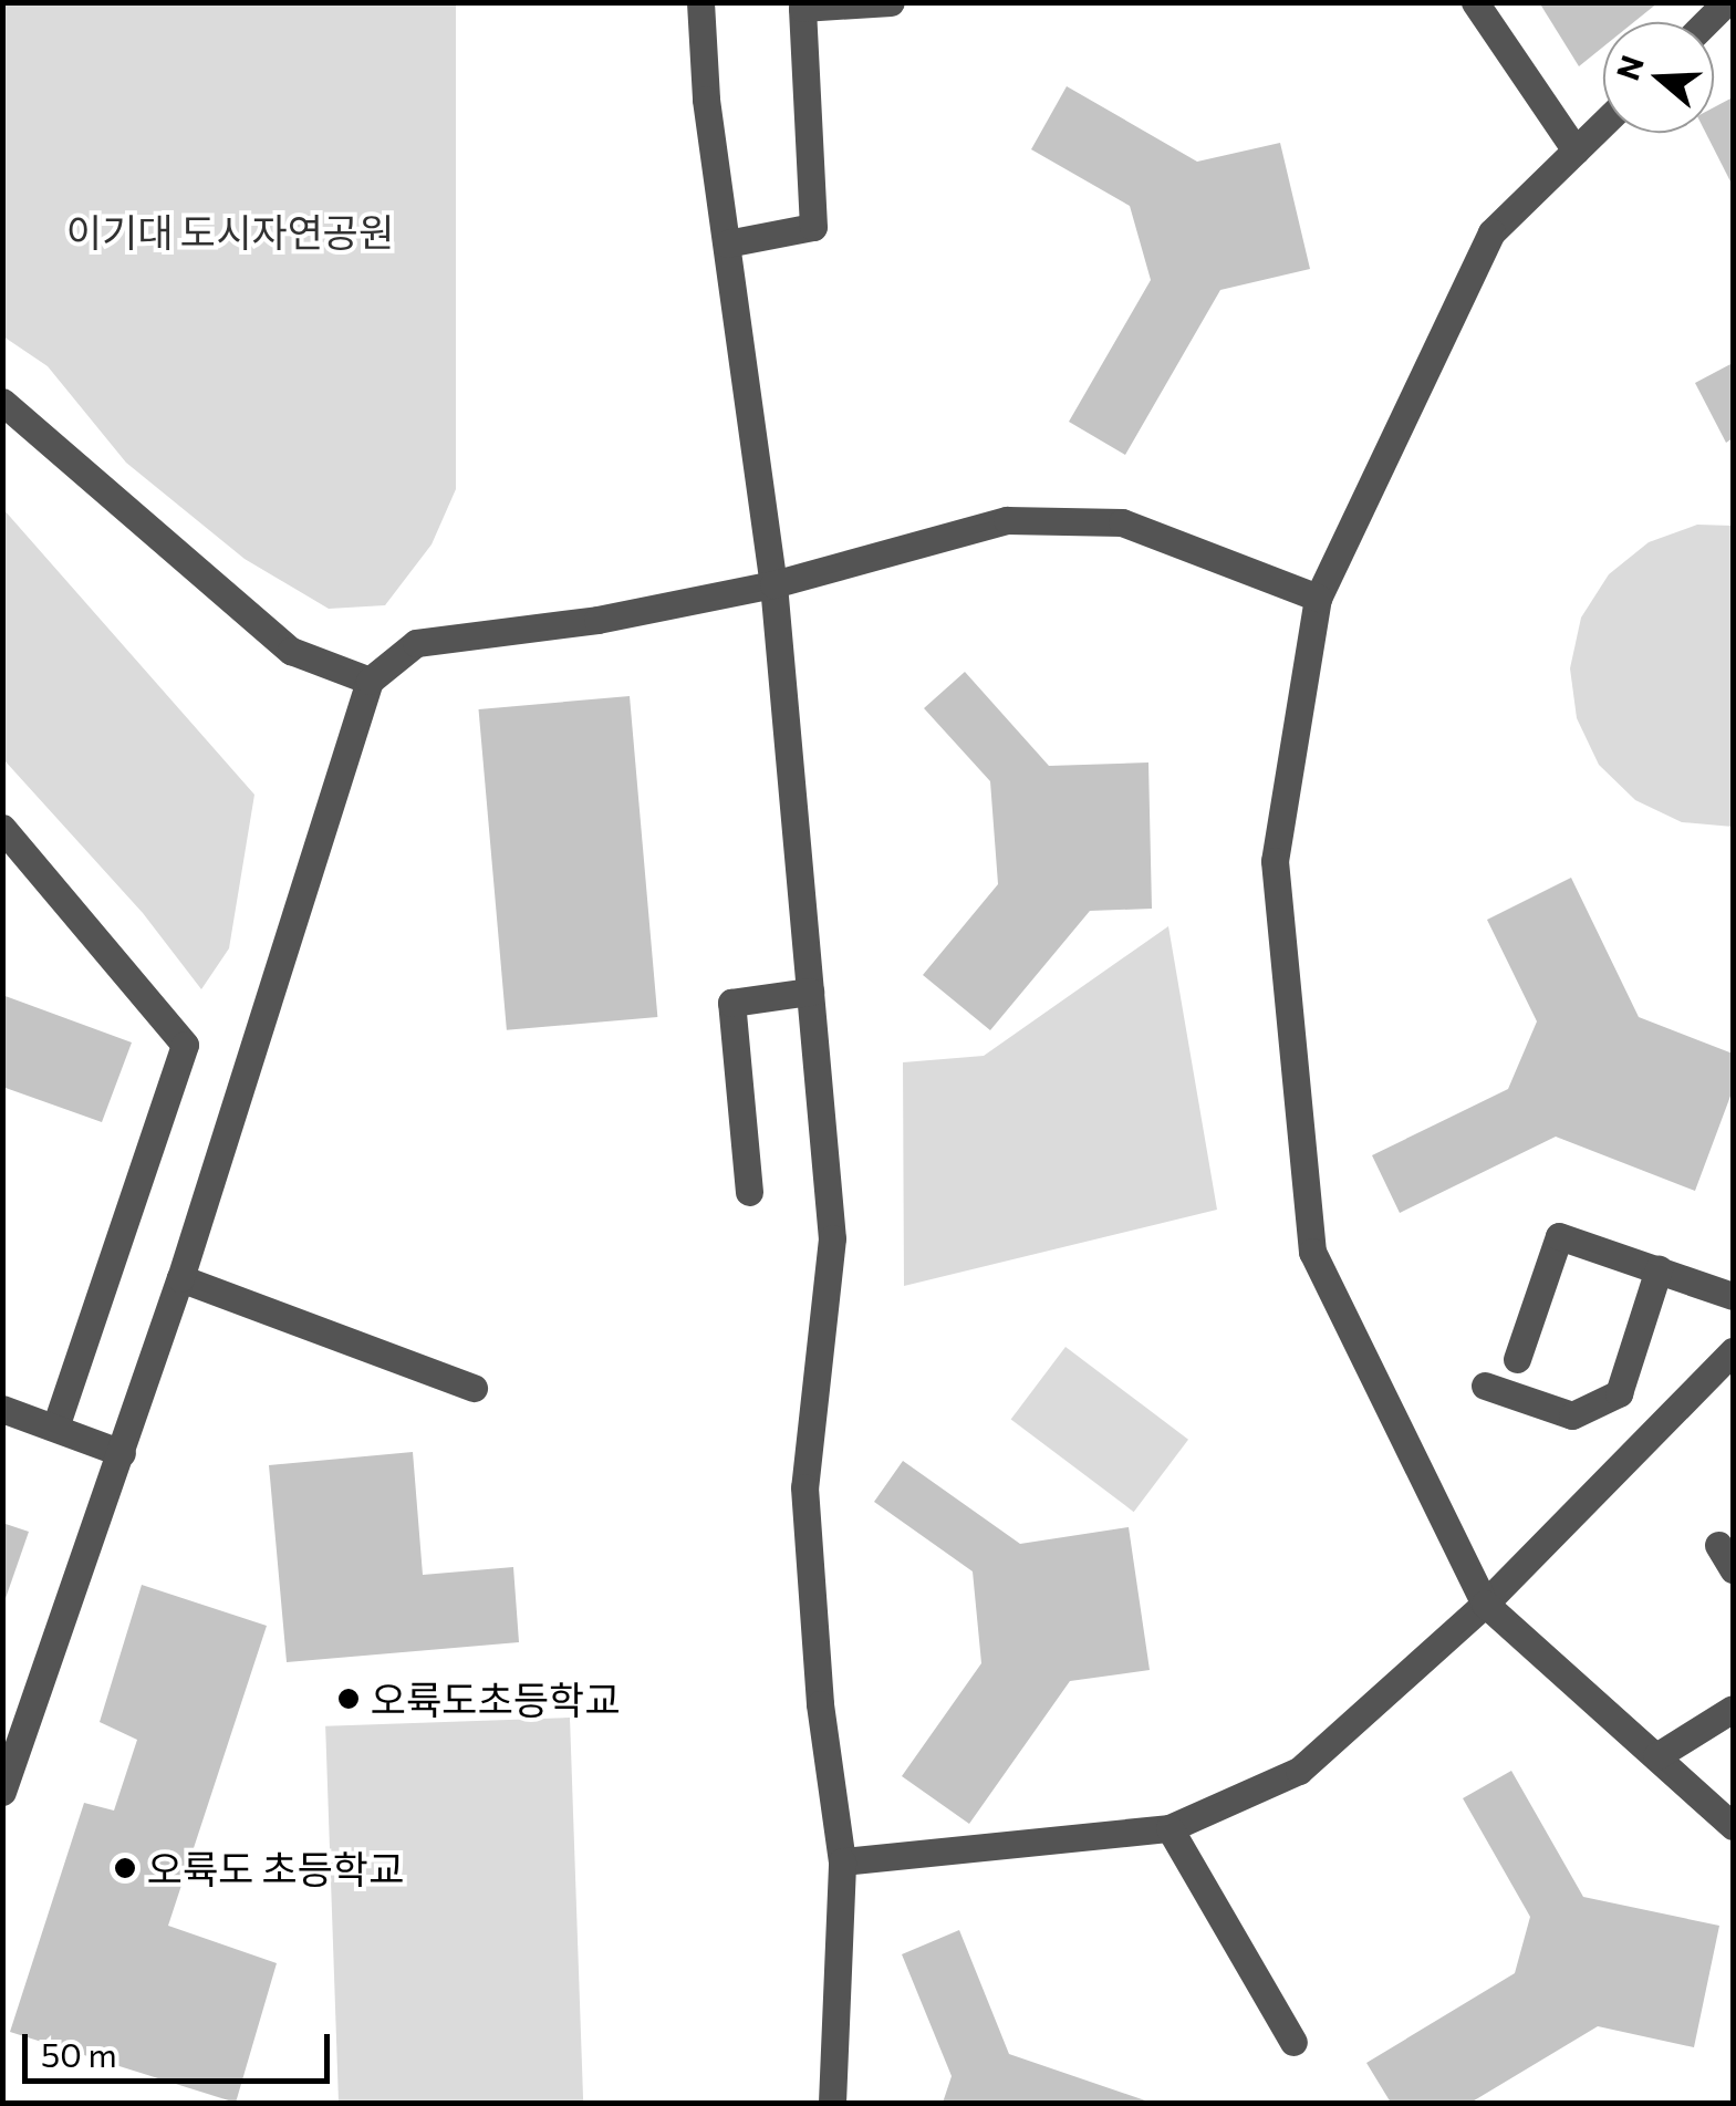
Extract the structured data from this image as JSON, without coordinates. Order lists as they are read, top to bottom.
{
  "parks": ["이기대 도시자연공원"],
  "places": ["오륙도초등학교", "오륙도 초등학교"],
  "scale_bar": "50 m",
  "north": "left"
}
